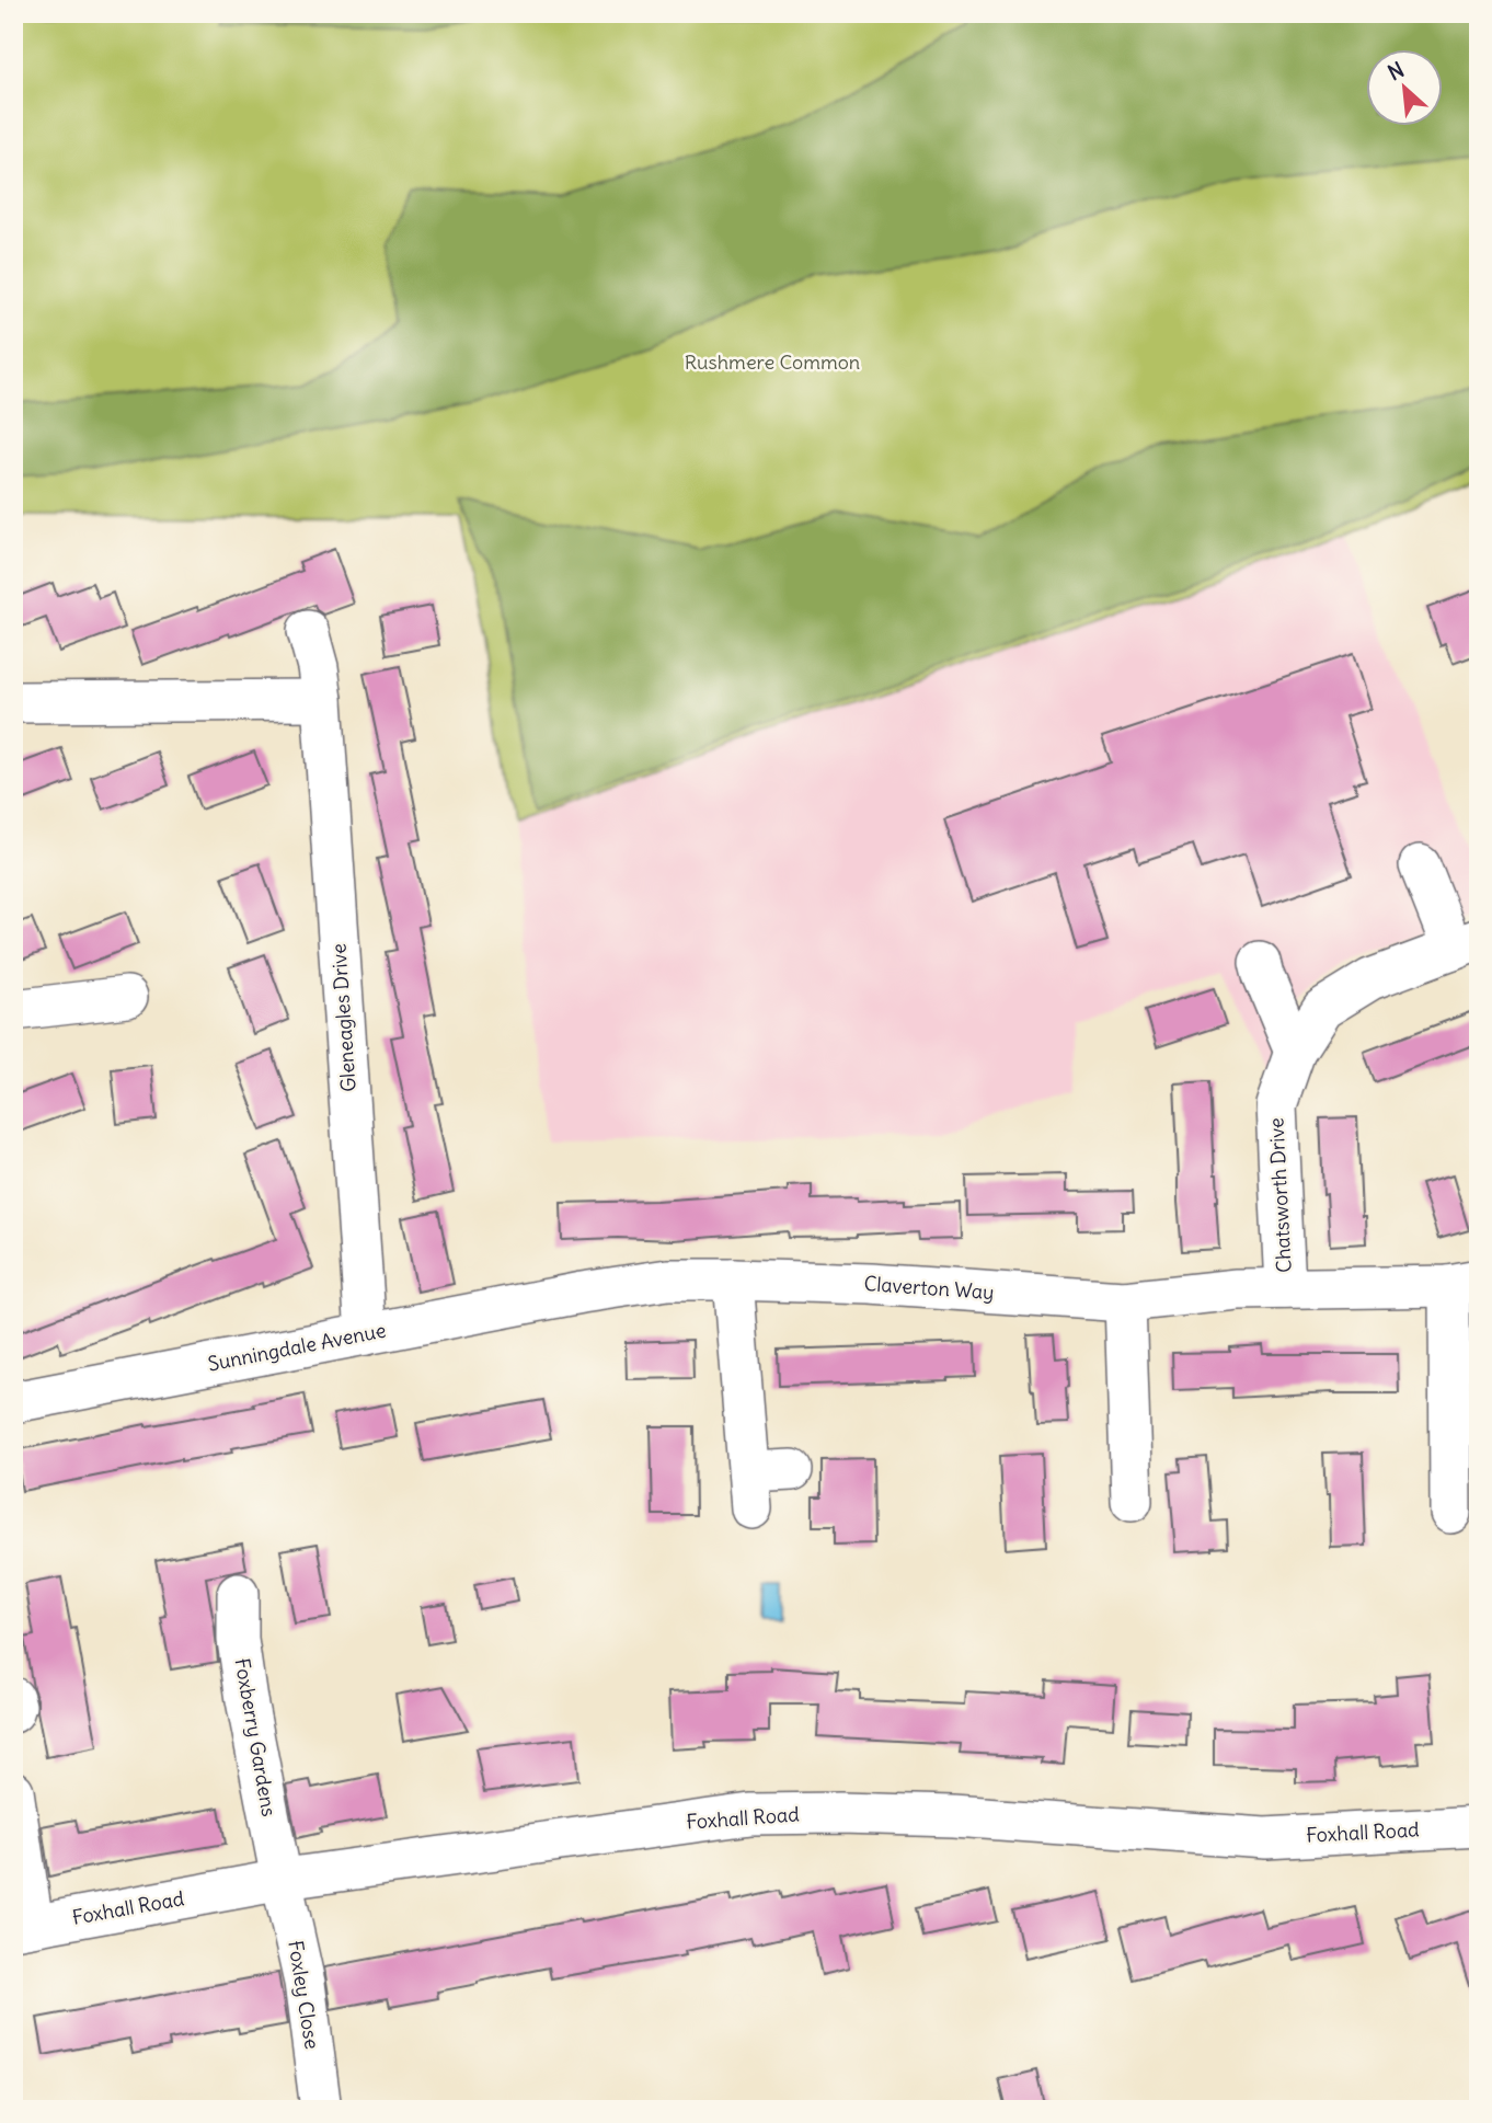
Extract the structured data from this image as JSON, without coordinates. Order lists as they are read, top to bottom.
{
  "streets": {
    "street": [
      "Gleneagles Drive",
      "Chatsworth Drive",
      "Claverton Way",
      "Sunningdale Avenue",
      "Foxberry Gardens",
      "Foxhall Road",
      "Foxley Close"
    ]
  },
  "crossings": [
    ["Gleneagles Drive", "Sunningdale Avenue"],
    ["Chatsworth Drive", "Claverton Way"],
    ["Claverton Way", "Sunningdale Avenue"],
    ["Foxberry Gardens", "Foxhall Road"],
    ["Foxberry Gardens", "Foxley Close"],
    ["Foxhall Road", "Foxley Close"]
  ],
  "parks": ["Rushmere Common"],
  "north": "top left"
}
